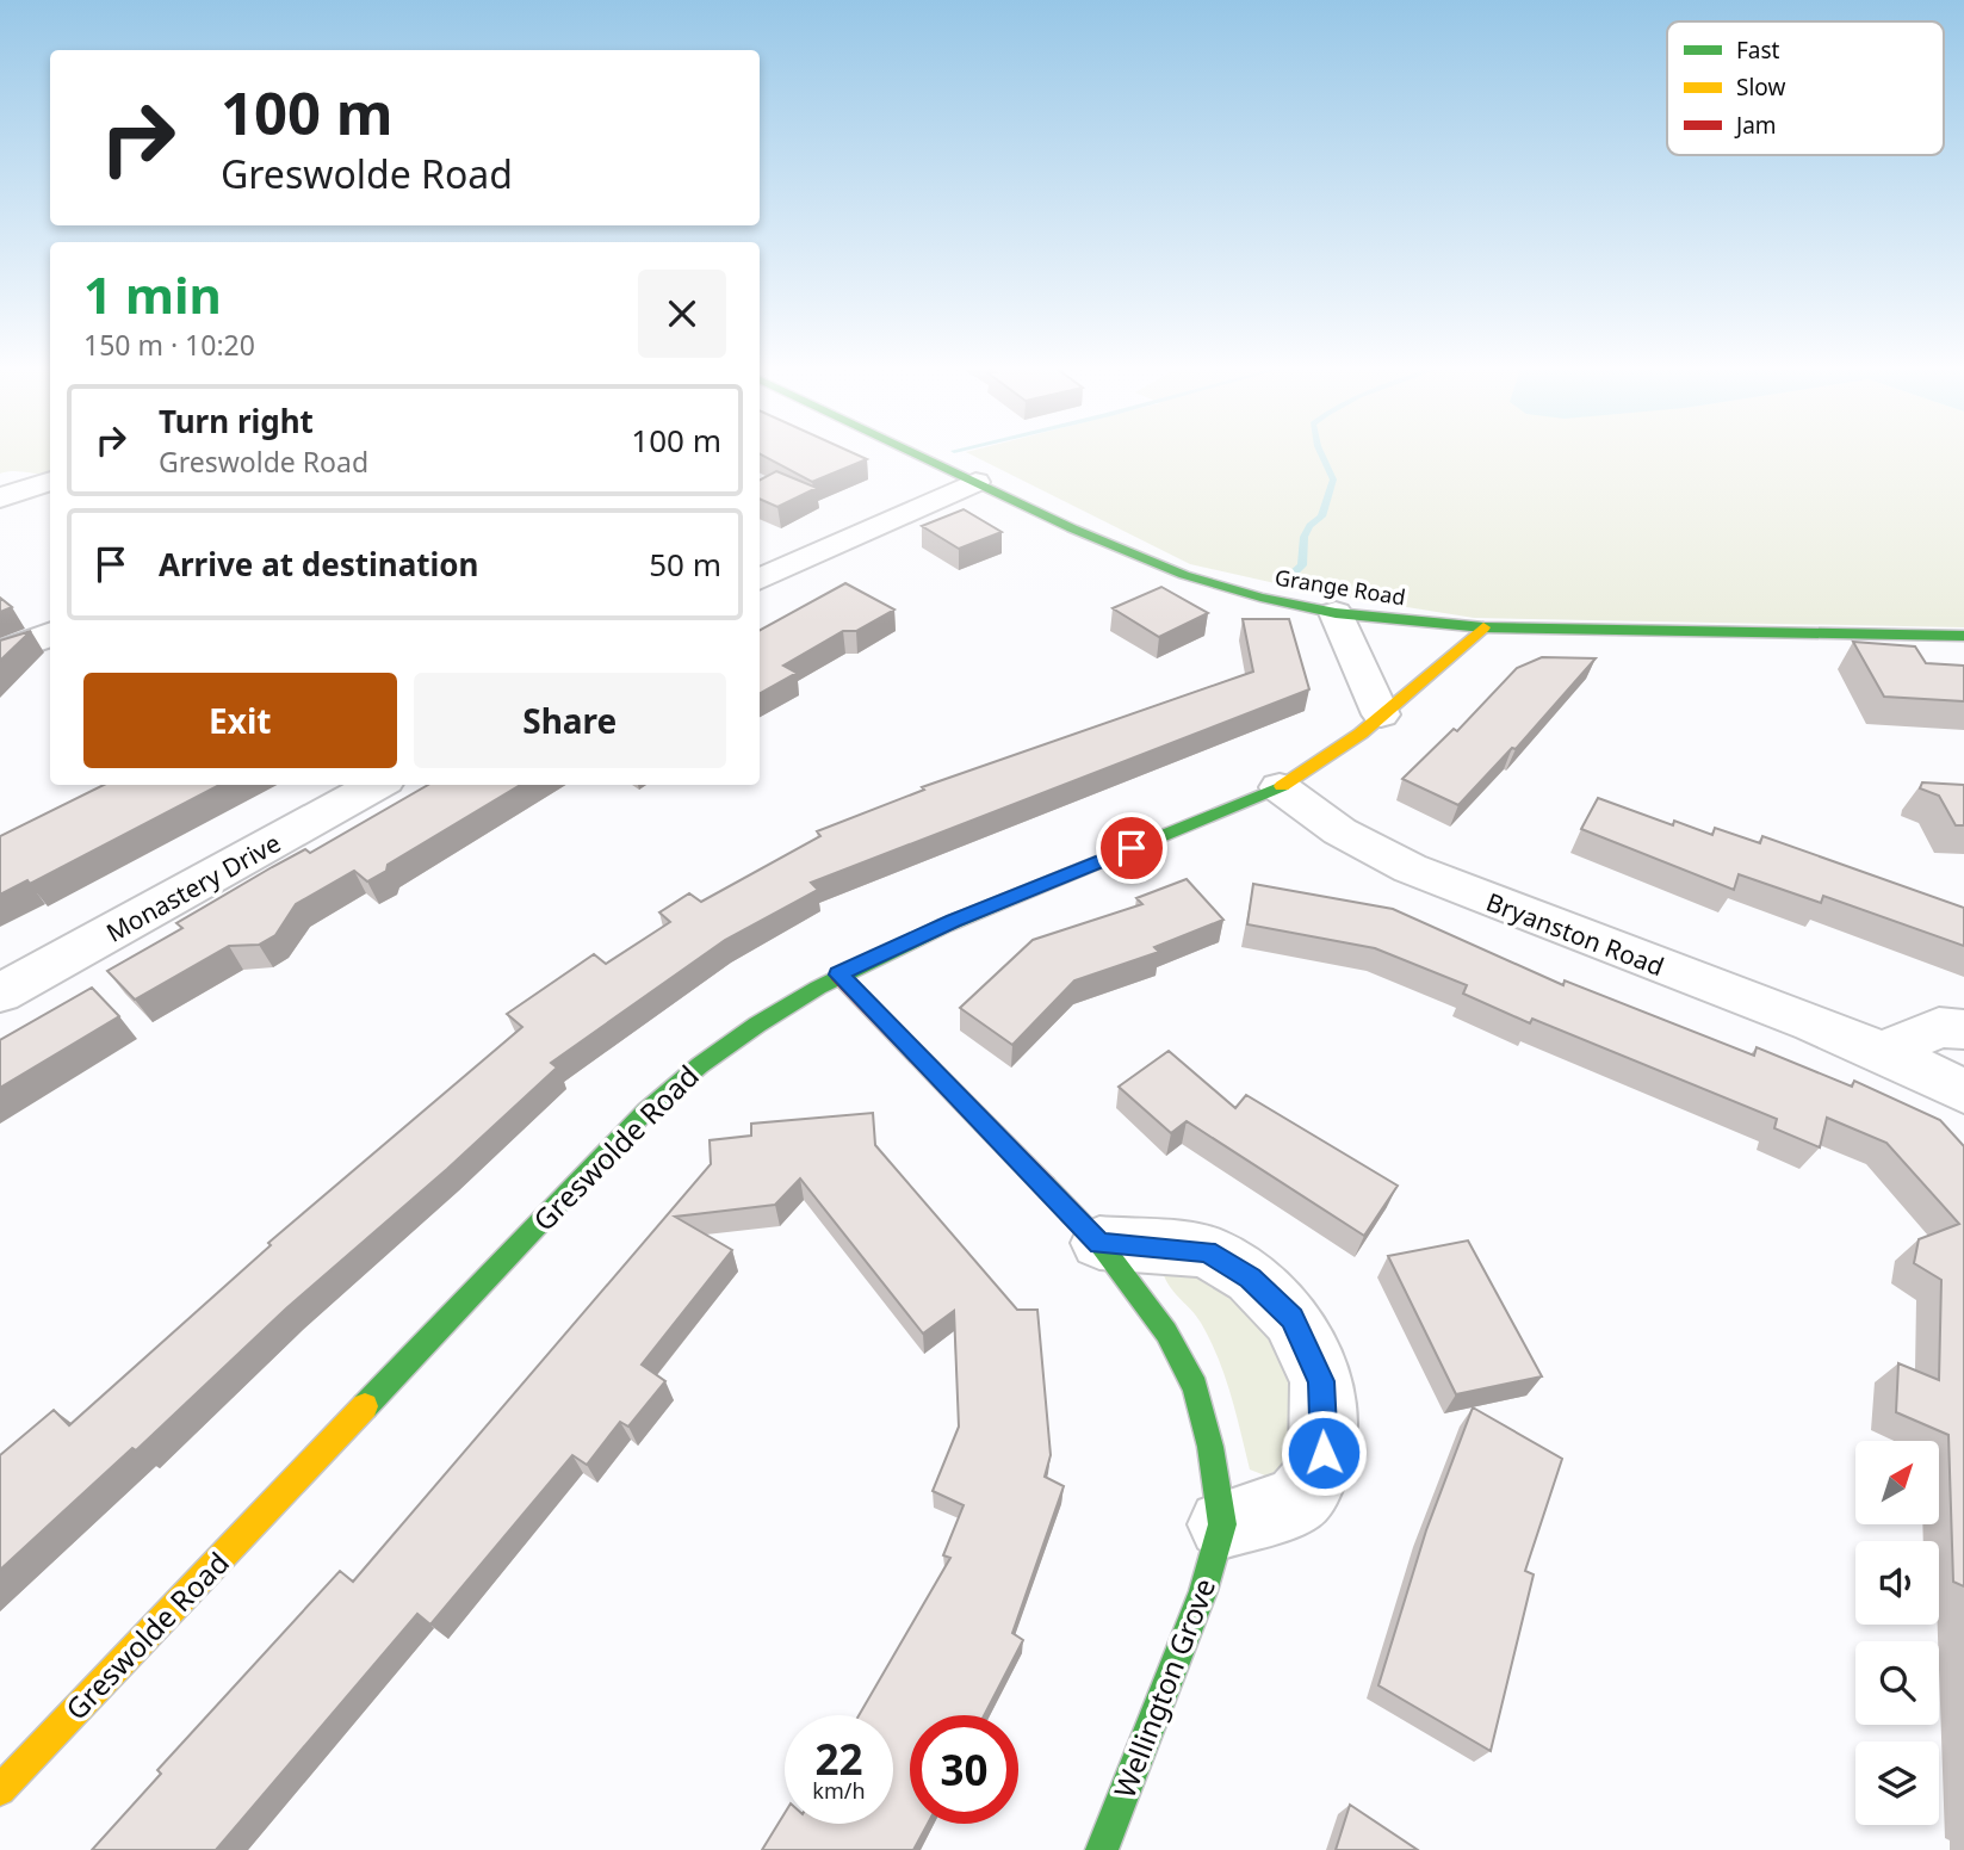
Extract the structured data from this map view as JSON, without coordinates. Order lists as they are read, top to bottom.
{
  "streets": {
    "street": [
      "Grange Road",
      "Monastery Drive",
      "Bryanston Road",
      "Greswolde Road",
      "Wellington Grove"
    ]
  },
  "crossings": [
    ["Grange Road", "Greswolde Road"],
    ["Bryanston Road", "Greswolde Road"],
    ["Greswolde Road", "Wellington Grove"]
  ],
  "legend": ["Fast", "Slow", "Jam"],
  "north": "top right",
  "page": {
    "turn": ["100 m", "Greswolde Road"],
    "heading": ["1 min", "150 m · 10:20"],
    "list": [
      {
        "name": "Turn right",
        "note": "Greswolde Road",
        "value": "100 m"
      },
      {
        "name": "Arrive at destination",
        "value": "50 m"
      }
    ],
    "buttons": ["Exit", "Share"],
    "speed": "22 km/h",
    "limit": "30"
  }
}
